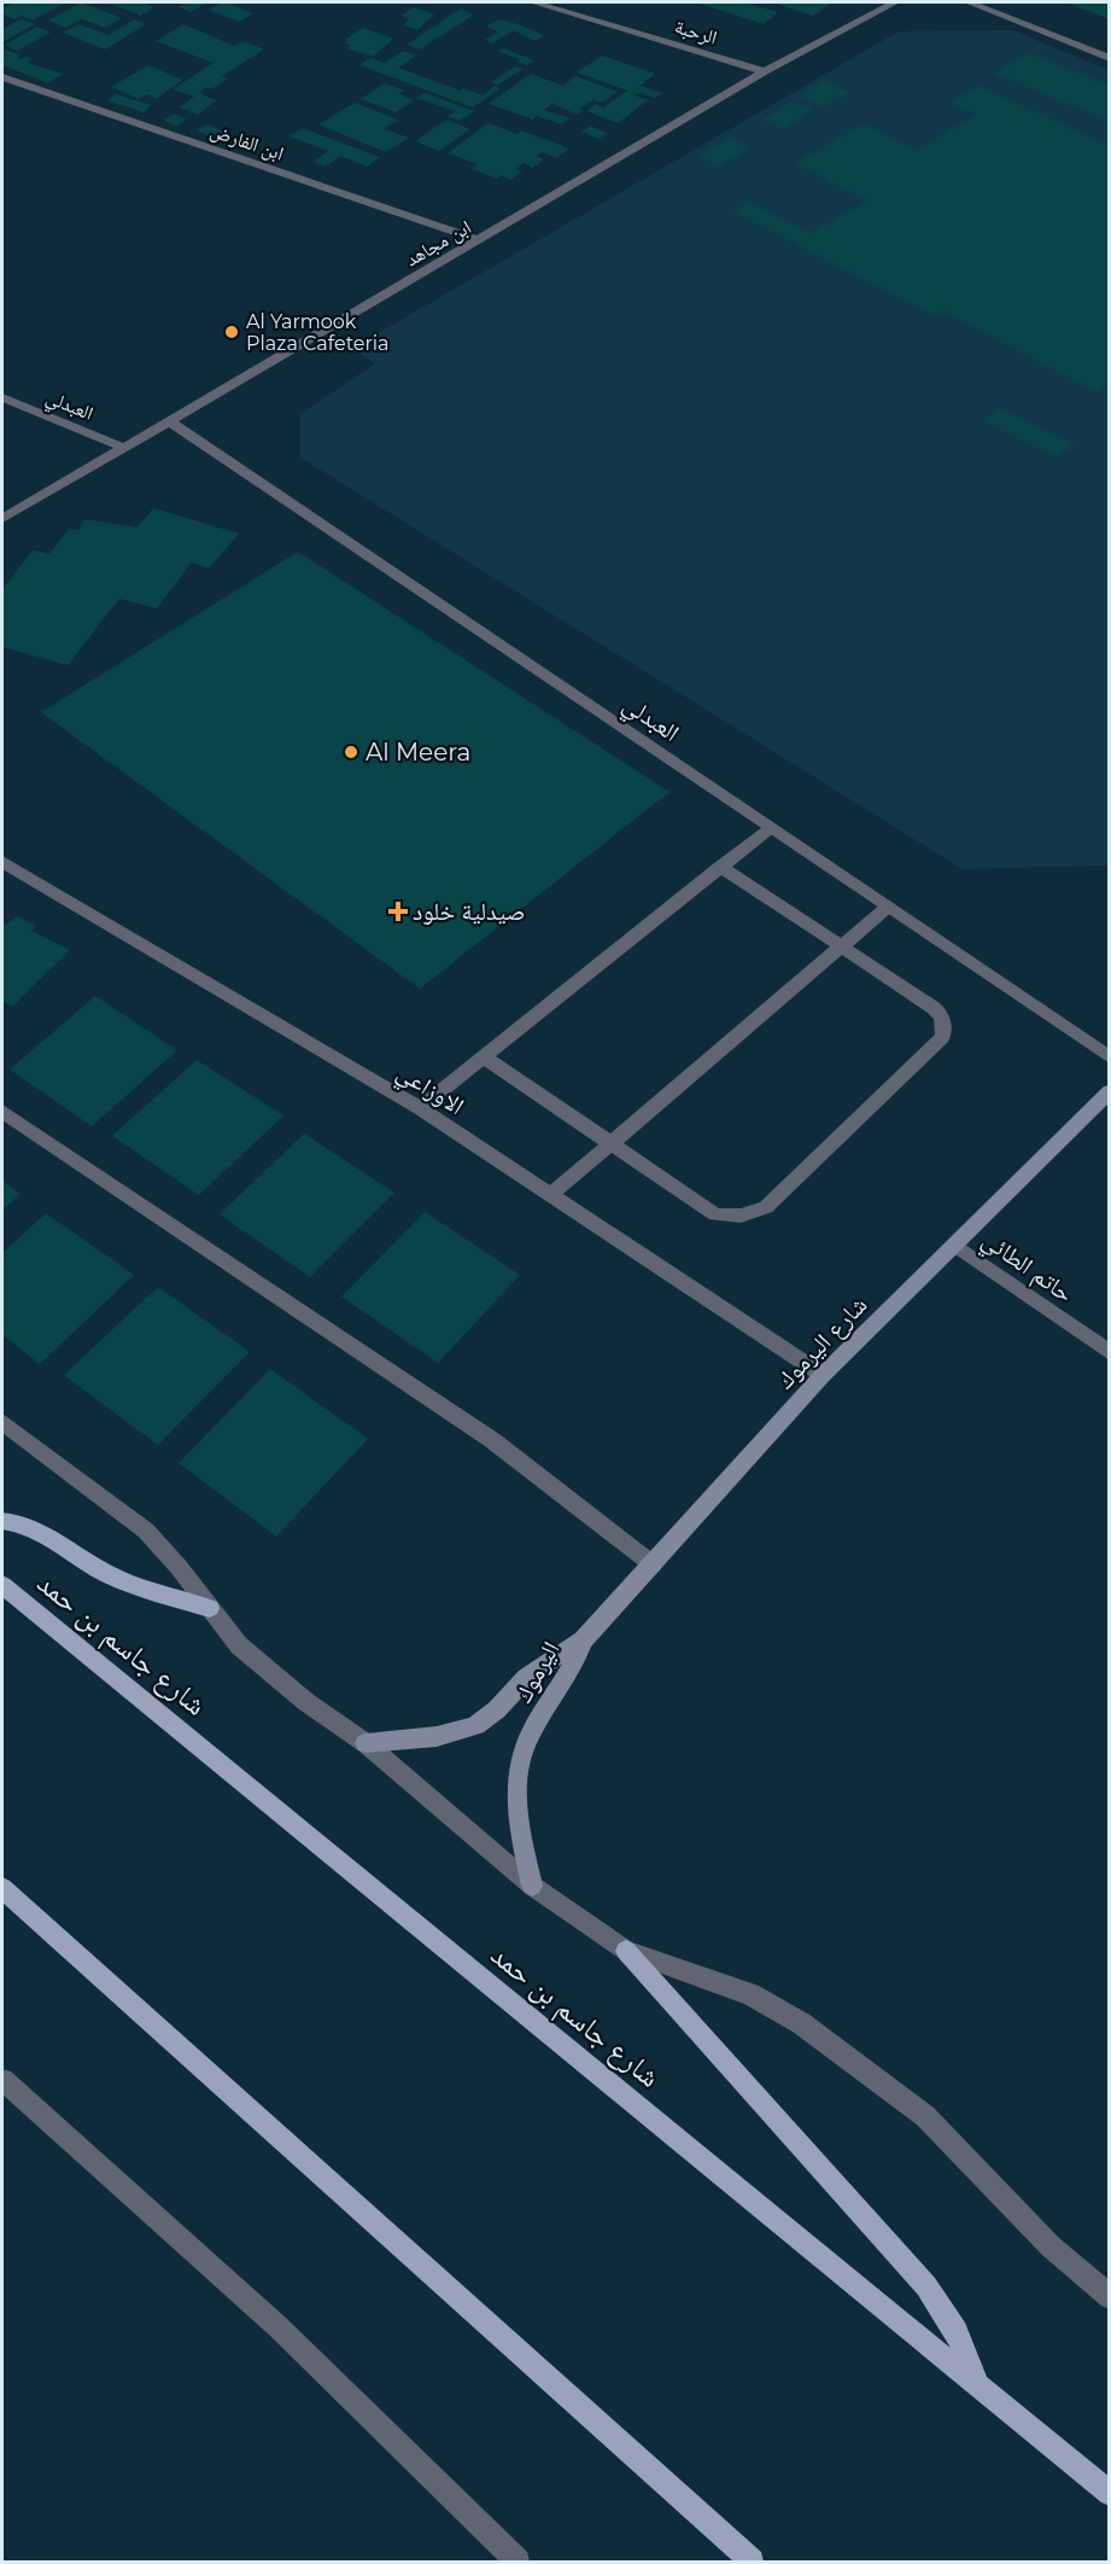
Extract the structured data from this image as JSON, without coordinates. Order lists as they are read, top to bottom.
{
  "streets": {
    "main road": ["شارع جاسم بن حمد"],
    "street": [
      "الرحبة",
      "ابن الفارض",
      "ابن مجاهد",
      "العبدلي",
      "الاوزاعي",
      "حاتم الطائي",
      "شارع اليرموك",
      "اليرموك"
    ]
  },
  "crossings": [
    ["الرحبة", "ابن مجاهد"],
    ["ابن الفارض", "ابن مجاهد"],
    ["ابن مجاهد", "العبدلي"],
    ["الاوزاعي", "شارع اليرموك"],
    ["حاتم الطائي", "شارع اليرموك"],
    ["شارع اليرموك", "اليرموك"]
  ],
  "places": {
    "other": ["Al Yarmook Plaza Cafeteria", "Al Meera"],
    "health": ["صيدلية خلود"]
  }
}
